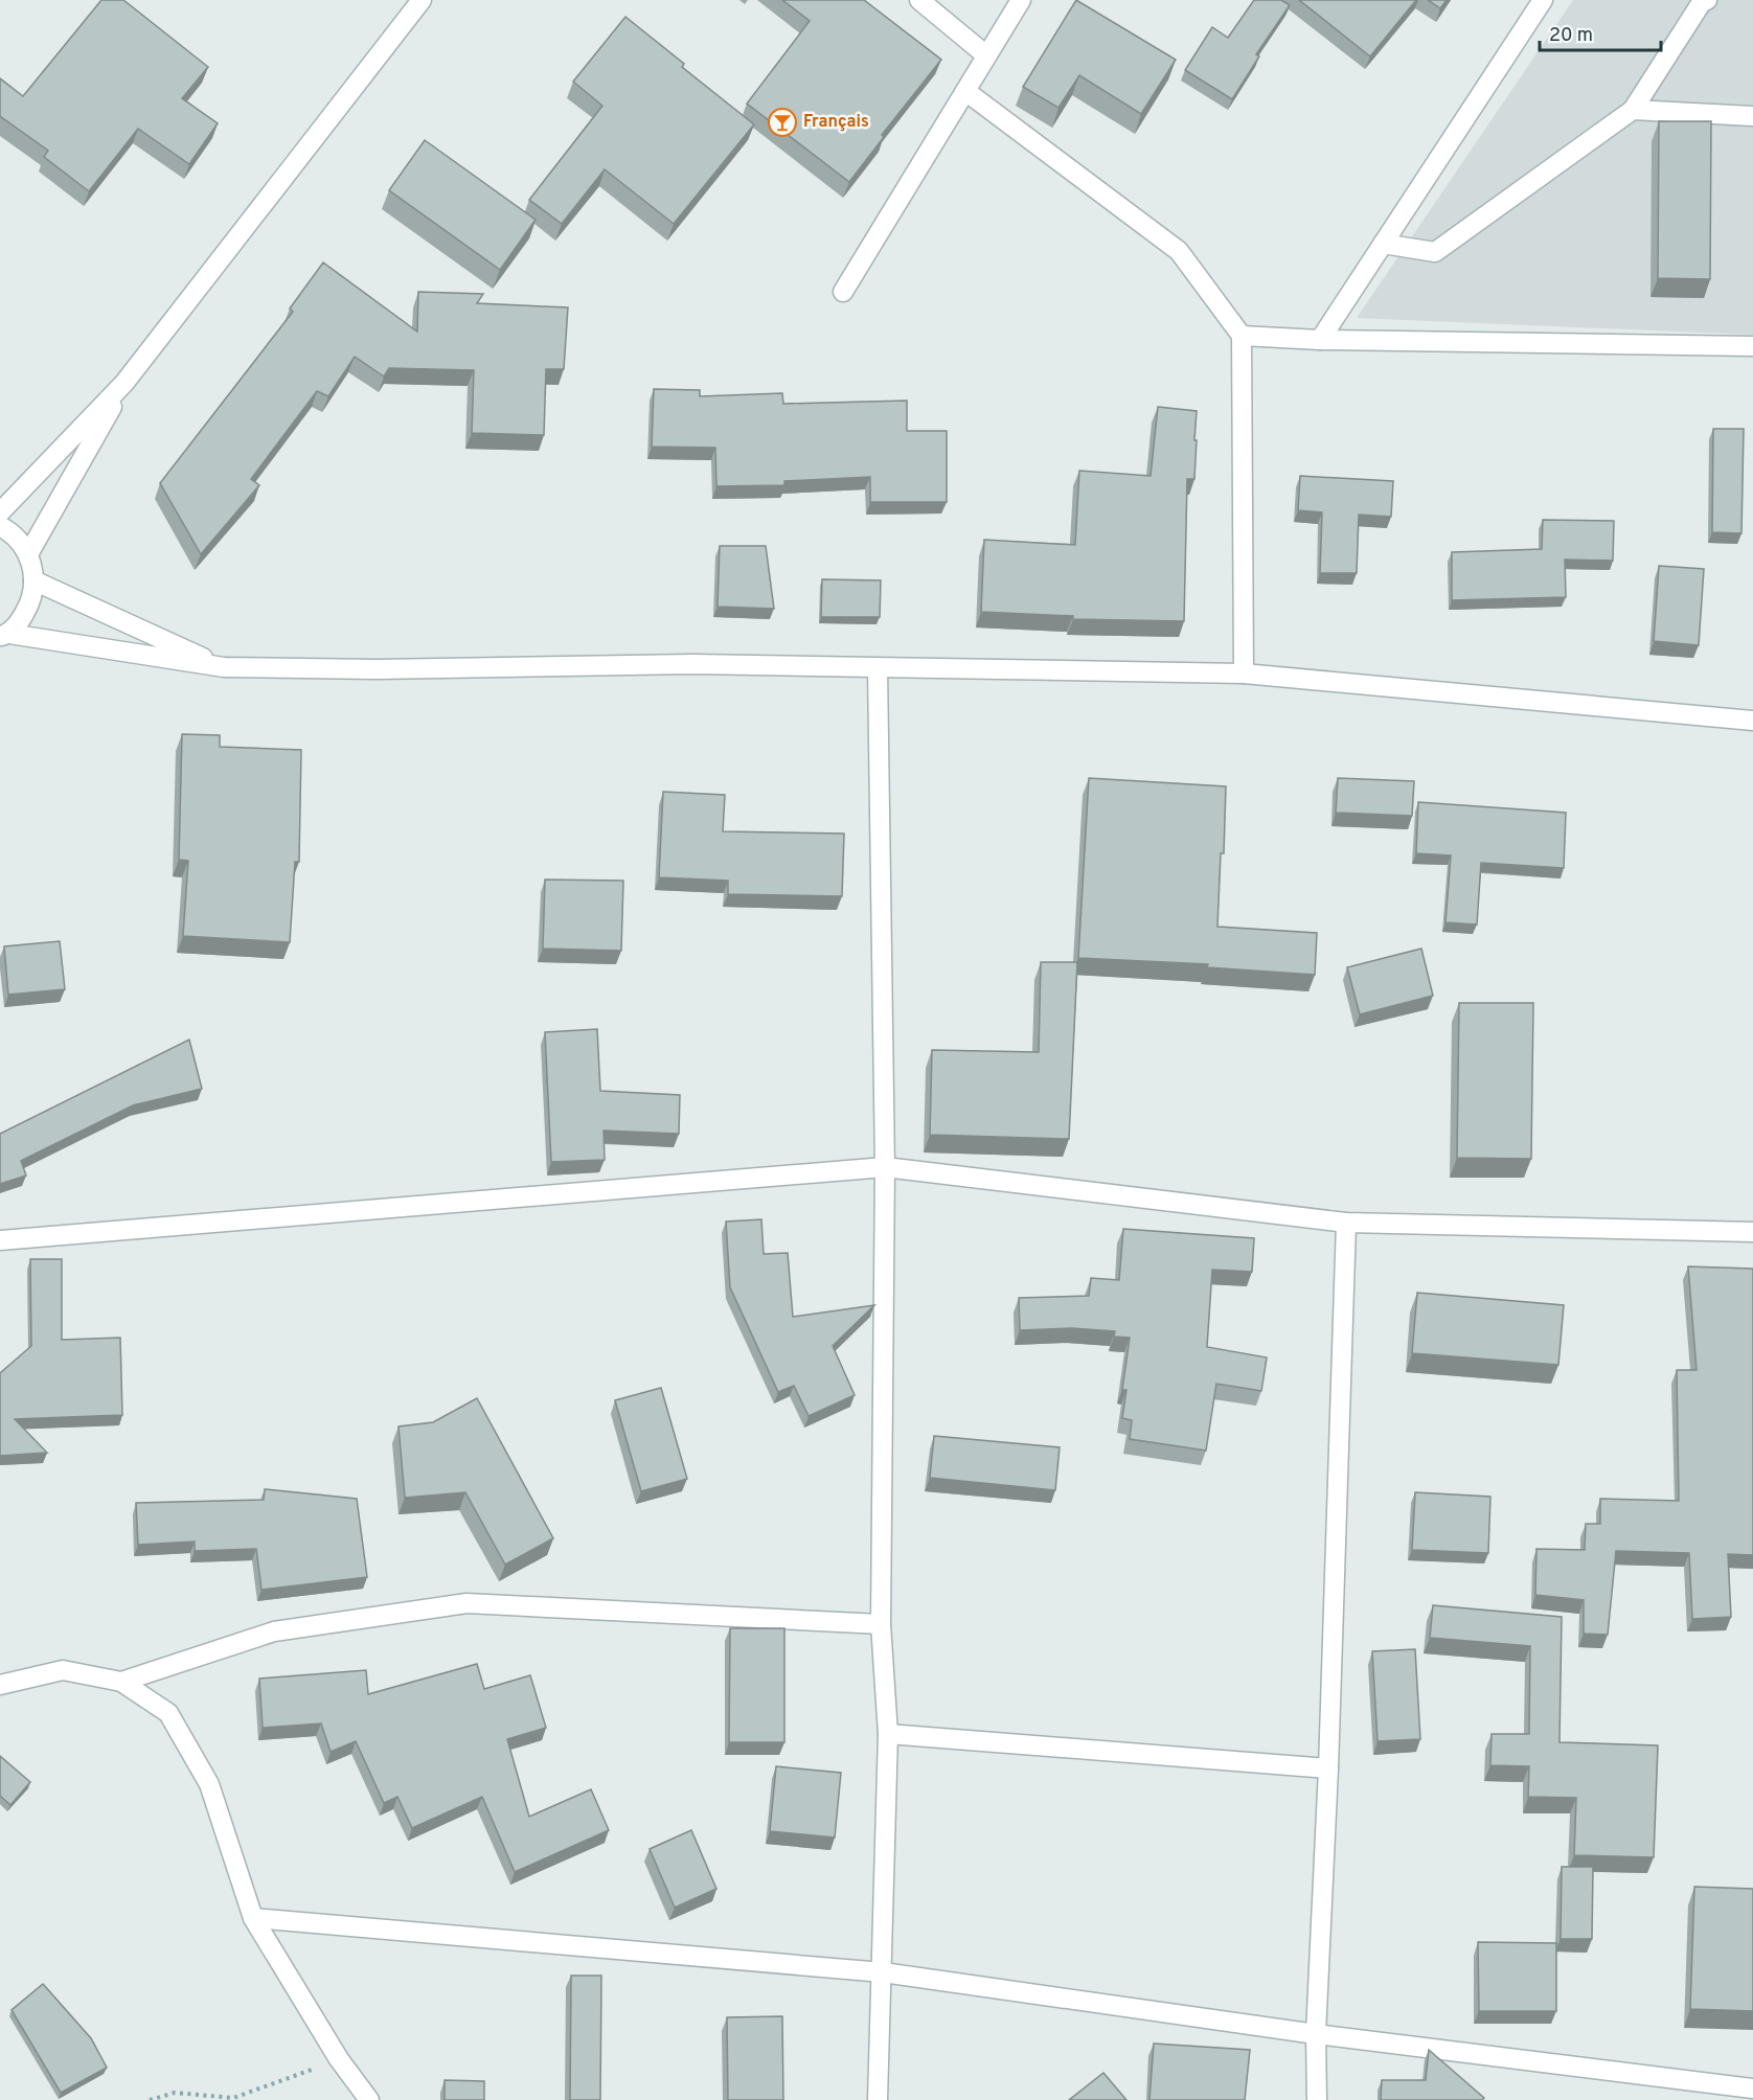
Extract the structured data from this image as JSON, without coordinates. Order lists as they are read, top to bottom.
{
  "places": {
    "bar": ["Français"]
  },
  "scale_bar": "20 m"
}
